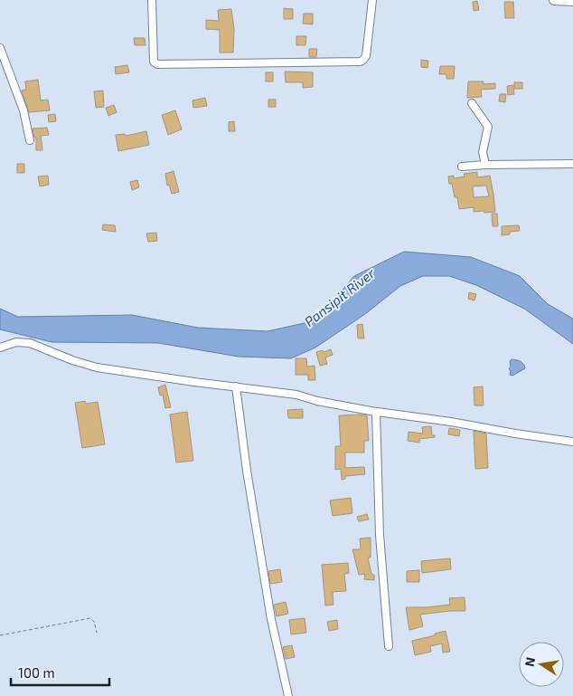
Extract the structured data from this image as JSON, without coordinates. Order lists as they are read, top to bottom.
{
  "water": ["Pansipit River"],
  "scale_bar": "100 m",
  "north": "left"
}
